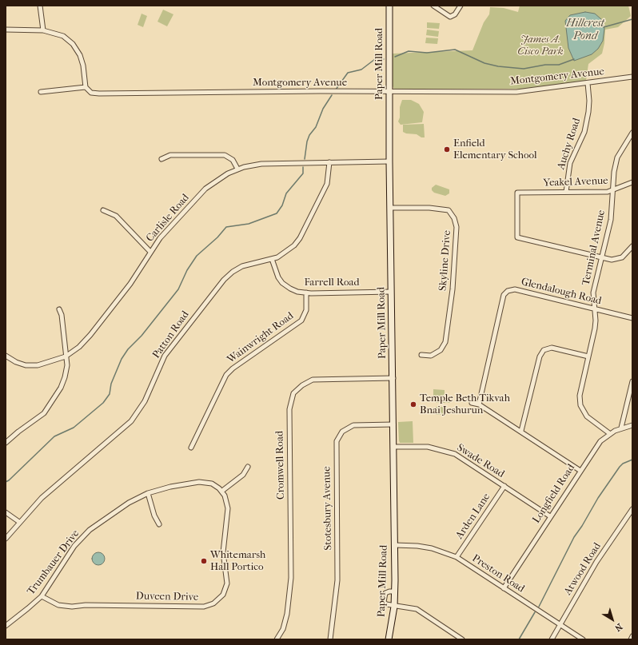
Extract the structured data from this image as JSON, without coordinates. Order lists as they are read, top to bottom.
{
  "streets": {
    "main road": ["Paper Mill Road"],
    "street": [
      "Montgomery Avenue",
      "Auchy Road",
      "Yeakel Avenue",
      "Carlisle Road",
      "Terminal Avenue",
      "Skyline Drive",
      "Farrell Road",
      "Glendalough Road",
      "Patton Road",
      "Wainwright Road",
      "Swade Road",
      "Cromwell Road",
      "Longfield Road",
      "Stotesbury Avenue",
      "Arden Lane",
      "Trumbauer Drive",
      "Atwood Road",
      "Preston Road",
      "Duveen Drive"
    ]
  },
  "crossings": [
    ["Paper Mill Road", "Montgomery Avenue"],
    ["Paper Mill Road", "Carlisle Road"],
    ["Paper Mill Road", "Skyline Drive"],
    ["Paper Mill Road", "Farrell Road"],
    ["Paper Mill Road", "Swade Road"],
    ["Paper Mill Road", "Cromwell Road"],
    ["Paper Mill Road", "Stotesbury Avenue"],
    ["Paper Mill Road", "Preston Road"],
    ["Montgomery Avenue", "Auchy Road"],
    ["Auchy Road", "Yeakel Avenue"],
    ["Yeakel Avenue", "Terminal Avenue"],
    ["Carlisle Road", "Patton Road"],
    ["Terminal Avenue", "Glendalough Road"],
    ["Terminal Avenue", "Longfield Road"],
    ["Farrell Road", "Patton Road"],
    ["Farrell Road", "Wainwright Road"],
    ["Swade Road", "Longfield Road"],
    ["Swade Road", "Arden Lane"],
    ["Longfield Road", "Preston Road"],
    ["Arden Lane", "Preston Road"],
    ["Trumbauer Drive", "Duveen Drive"],
    ["Atwood Road", "Preston Road"]
  ],
  "water": ["Hillcrest Pond"],
  "parks": ["James A. Cisco Park"],
  "places": ["Enfield Elementary School", "Temple Beth Tikvah Bnai Jeshurun", "Whitemarsh Hall Portico"],
  "north": "bottom right"
}
